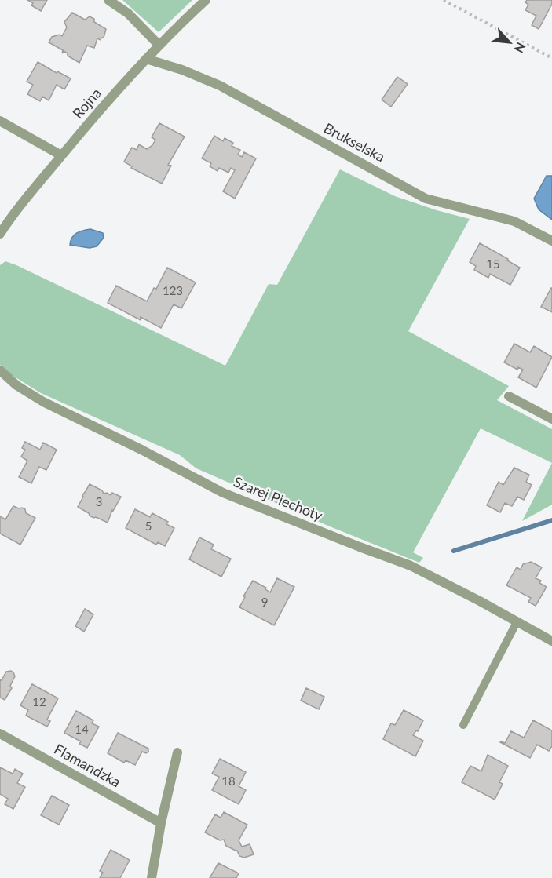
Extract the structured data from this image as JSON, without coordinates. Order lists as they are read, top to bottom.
{
  "streets": {
    "street": [
      "Rojna",
      "Brukselska",
      "Szarej Piechoty",
      "Flamandzka"
    ]
  },
  "crossings": [
    ["Rojna", "Brukselska"]
  ],
  "house_numbers": [
    "15",
    "123",
    "3",
    "5",
    "9",
    "12",
    "14",
    "18"
  ],
  "north": "bottom right"
}
